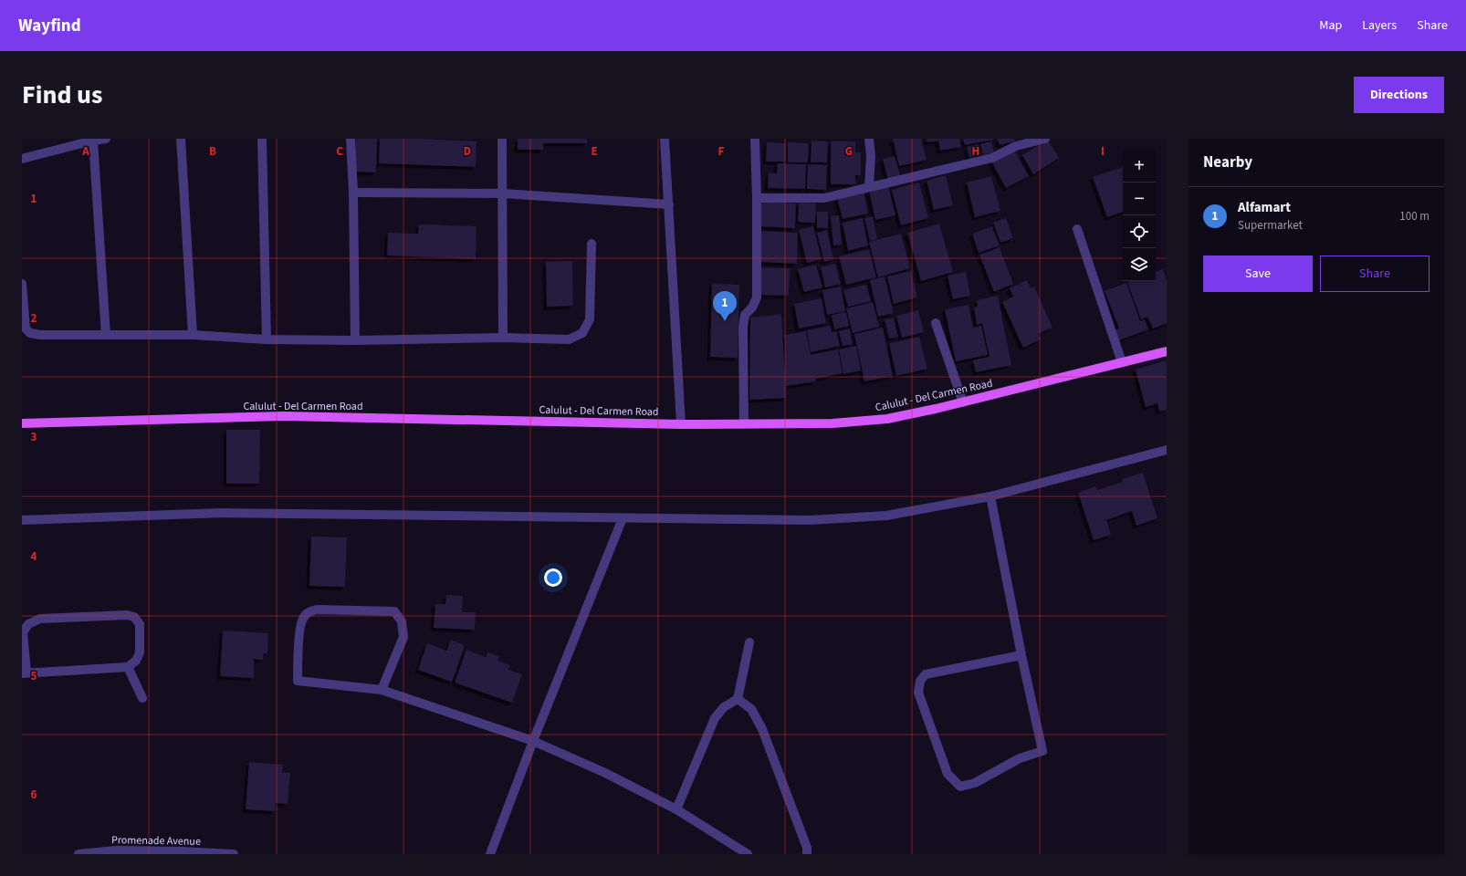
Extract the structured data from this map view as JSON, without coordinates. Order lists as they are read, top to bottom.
{
  "streets": {
    "main road": ["Calulut - Del Carmen Road"],
    "street": ["Promenade Avenue"]
  },
  "page": {
    "header": "Wayfind",
    "nav": ["Map", "Layers", "Share"],
    "title": "Find us",
    "buttons": [
      "Directions",
      ["Save", "Share"]
    ],
    "heading": "Nearby",
    "map_buttons": ["+", "−"],
    "list": [
      {
        "mark": "1",
        "name": "Alfamart",
        "note": "Supermarket",
        "value": "100 m"
      }
    ],
    "pins": "1"
  },
  "grid": {
    "columns": [
      "A",
      "B",
      "C",
      "D",
      "E",
      "F",
      "G",
      "H",
      "I"
    ],
    "rows": [
      "1",
      "2",
      "3",
      "4",
      "5",
      "6"
    ]
  }
}
